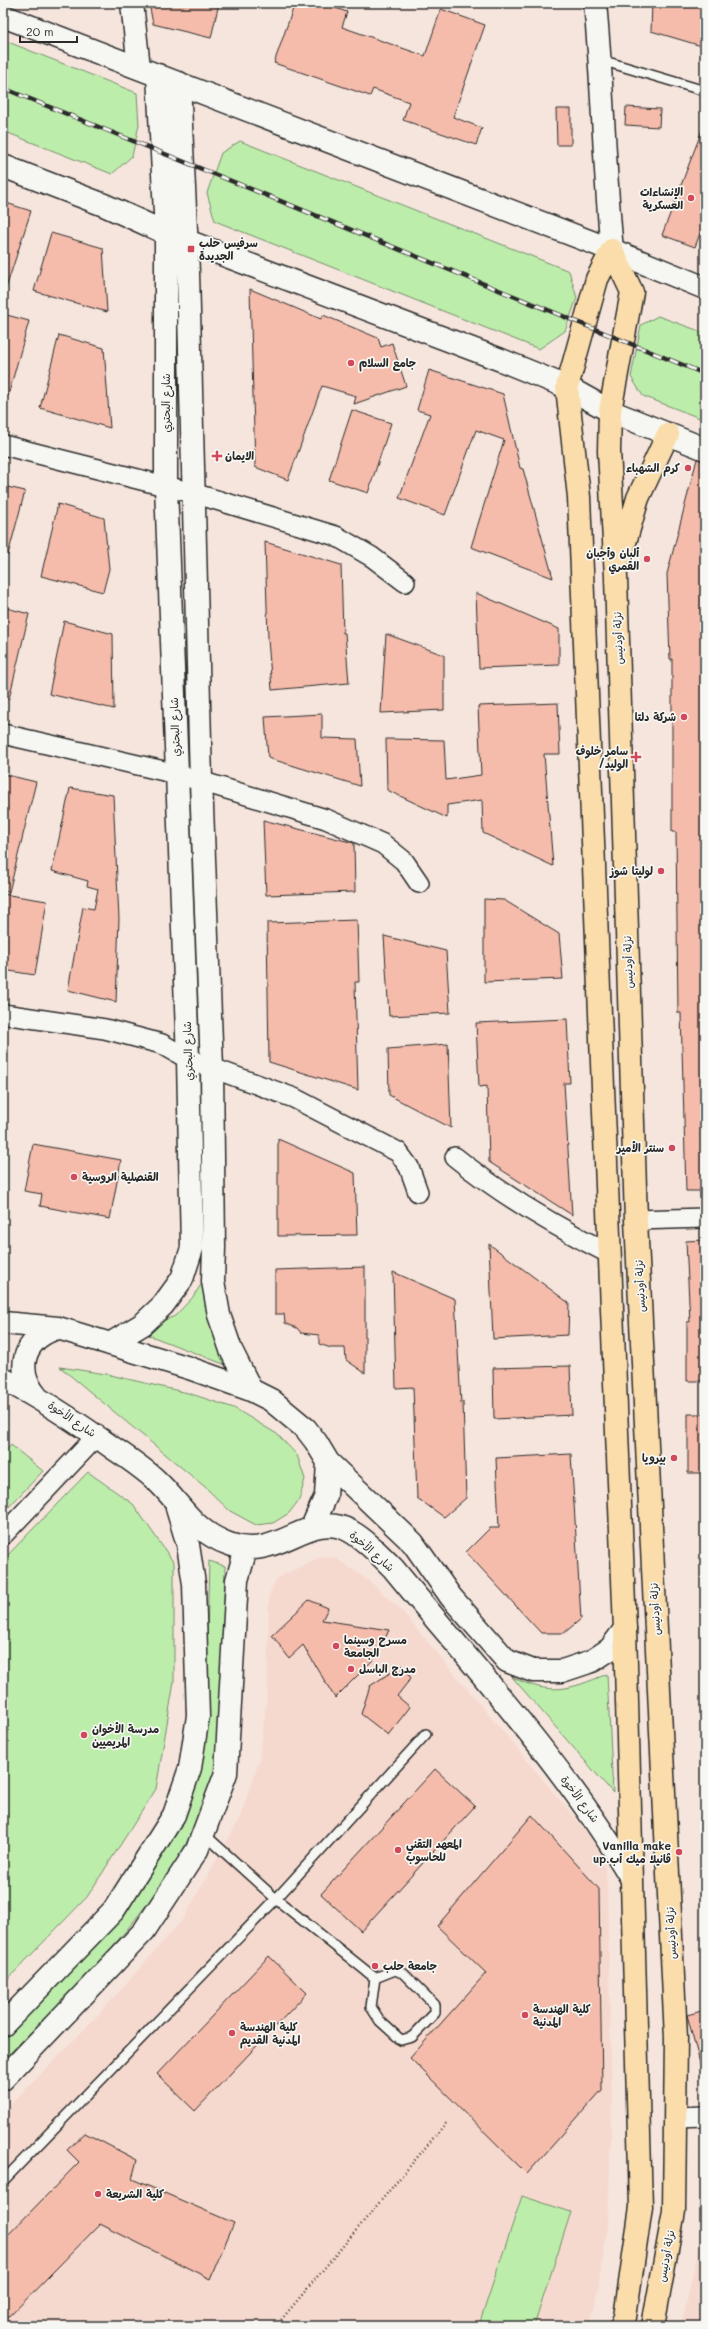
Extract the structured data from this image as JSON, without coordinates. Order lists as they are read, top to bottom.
{
  "streets": {
    "main road": ["شارع البحتري", "نزلة أودنيس", "شارع الأخوة"]
  },
  "places": {
    "other": [
      "الإنشاءات العسكرية",
      "جامع السلام",
      "كرم الشهباء",
      "ألبان وأجبان القمري",
      "شركة دلتا",
      "لوليتا شوز",
      "سنتر الأمير",
      "القنصلية الروسية",
      "بيرويا",
      "مسرح وسينما الجامعة",
      "مدرج الباسل",
      "مدرسة الأخوان المريميين",
      "المعهد التقني للحاسوب",
      "Vanilla make up.ڤانيلا ميك أب",
      "جامعة حلب",
      "كلية الهندسة المدنية",
      "كلية الهندسة المدنية القديم",
      "كلية الشريعة"
    ],
    "transit": ["سرفيس حلب الجديدة"],
    "health": ["الايمان", "سامر خلوف /الوليد"]
  },
  "scale_bar": "20 m"
}
